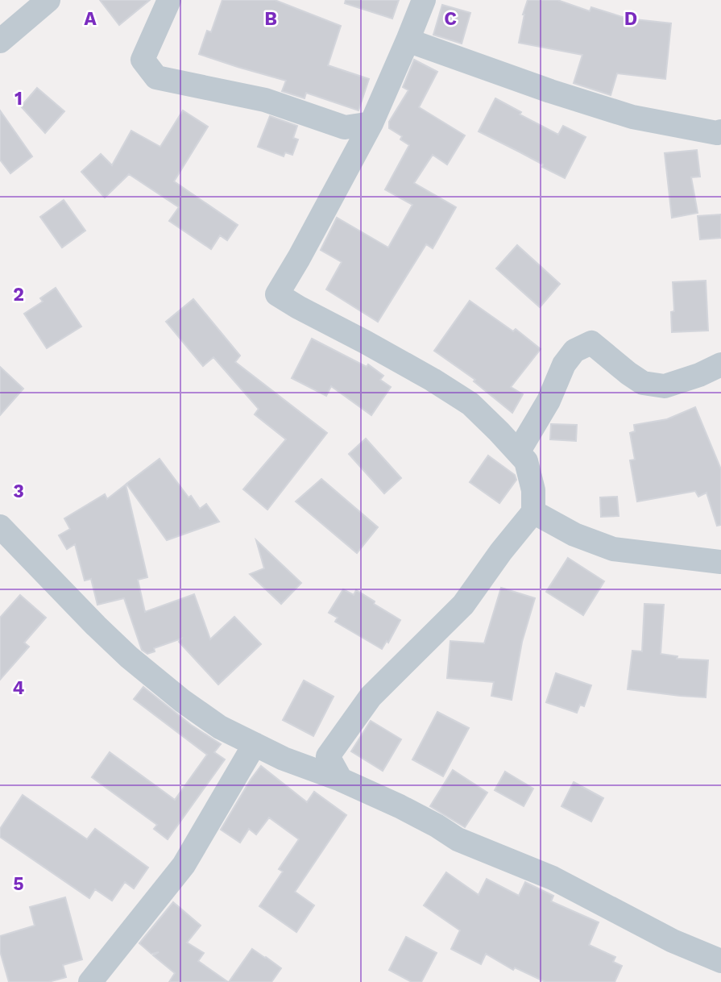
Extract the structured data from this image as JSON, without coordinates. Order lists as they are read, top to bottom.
{
  "grid": {
    "columns": [
      "A",
      "B",
      "C",
      "D"
    ],
    "rows": [
      "1",
      "2",
      "3",
      "4",
      "5"
    ]
  }
}
